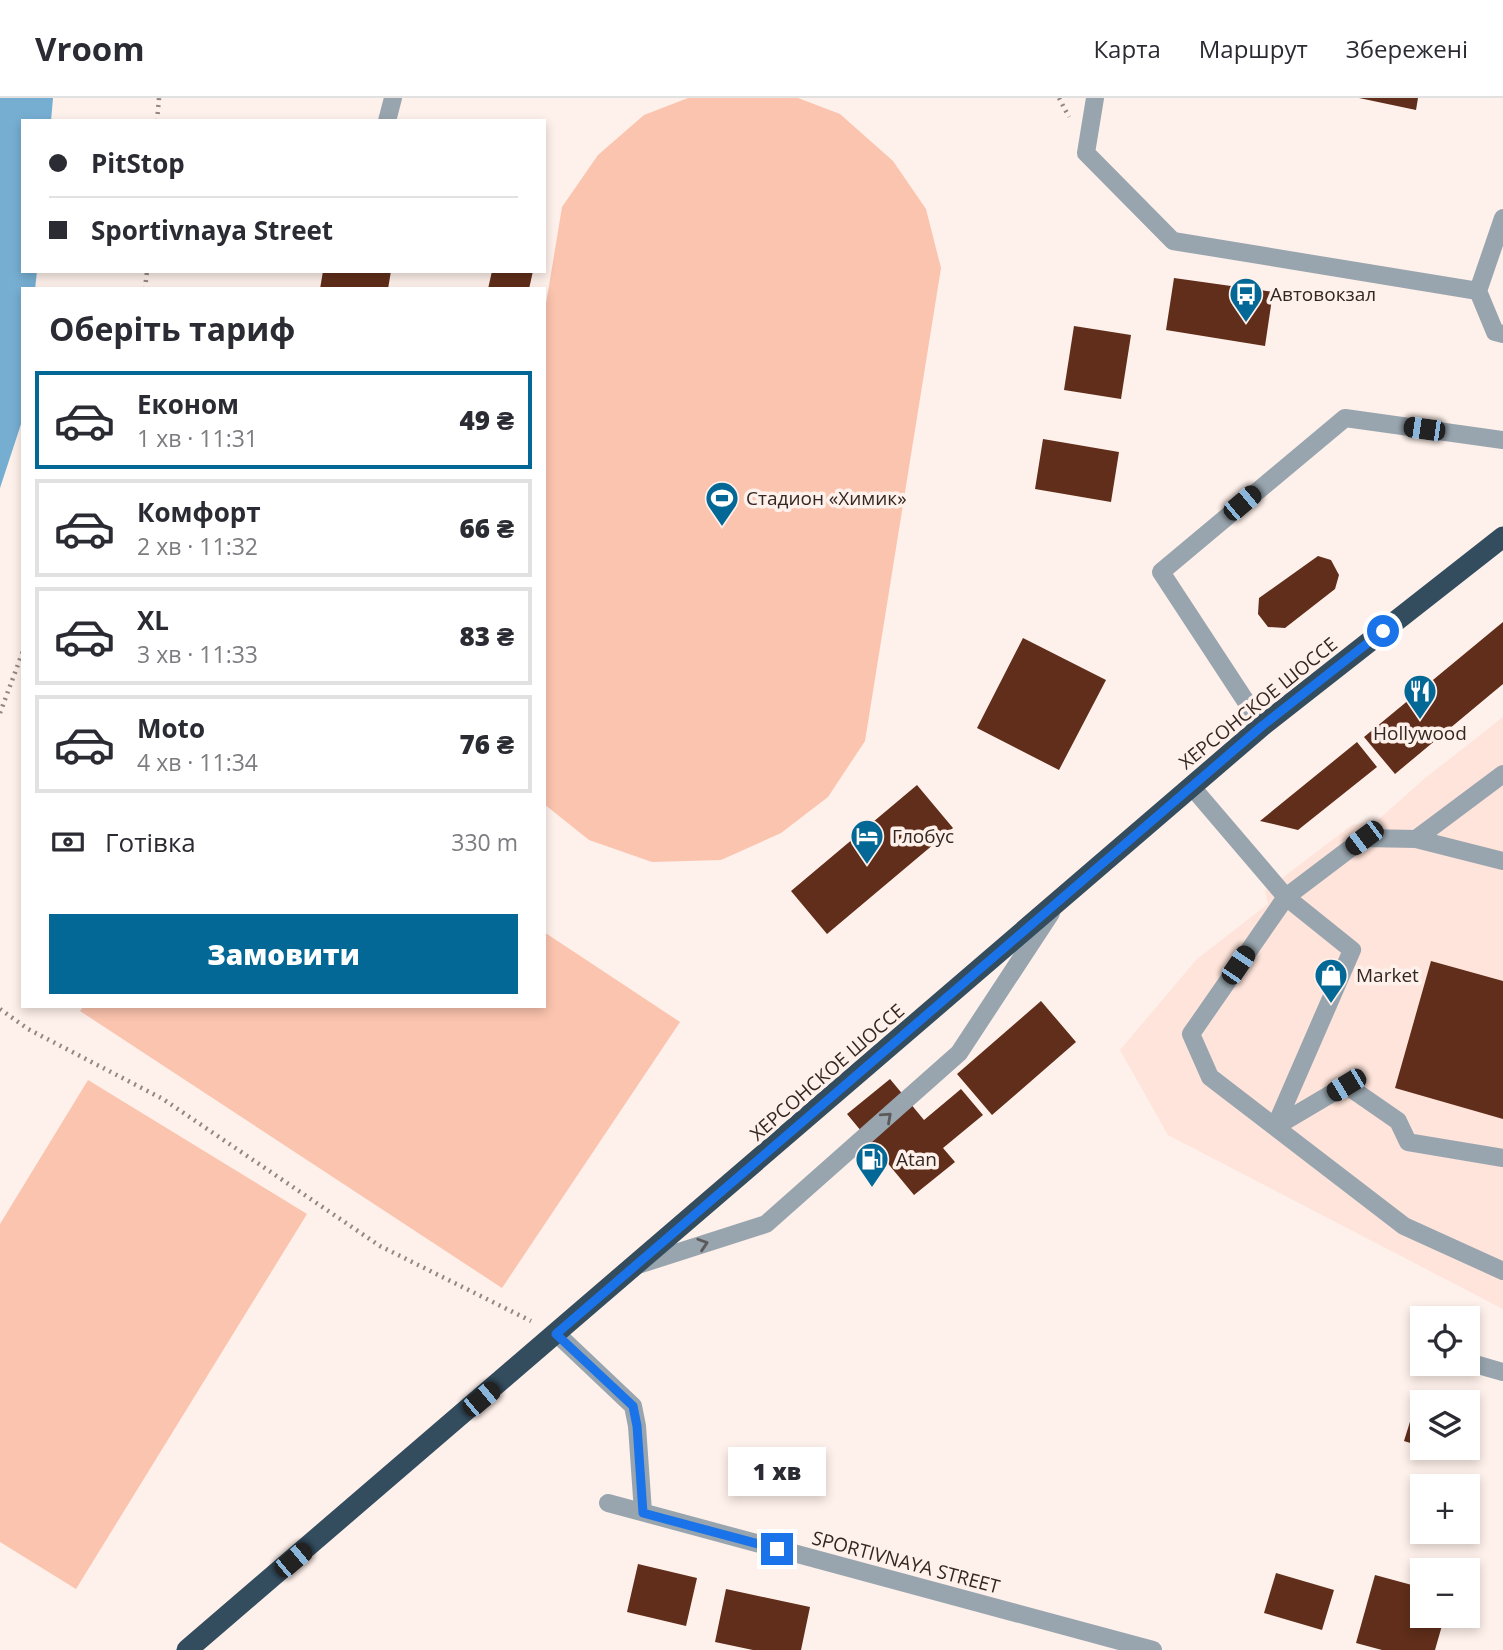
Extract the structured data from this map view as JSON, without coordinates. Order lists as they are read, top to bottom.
{
  "streets": {
    "highway": ["ХЕРСОНСКОЕ ШОССЕ"],
    "street": ["SPORTIVNAYA STREET"]
  },
  "places": {
    "bus stop": ["Автовокзал"],
    "sports": ["Стадион «Химик»"],
    "restaurant": ["Hollywood"],
    "hotel": ["Глобус"],
    "shop": ["Market"],
    "fuel station": ["Atan"]
  },
  "page": {
    "header": "Vroom",
    "nav": ["Карта", "Маршрут", "Збережені"],
    "banner": ["PitStop", "Sportivnaya Street"],
    "heading": "Оберіть тариф",
    "list": [
      {
        "name": "Економ",
        "note": "1 хв · 11:31",
        "value": "49 ₴"
      },
      {
        "name": "Комфорт",
        "note": "2 хв · 11:32",
        "value": "66 ₴"
      },
      {
        "name": "XL",
        "note": "3 хв · 11:33",
        "value": "83 ₴"
      },
      {
        "name": "Moto",
        "note": "4 хв · 11:34",
        "value": "76 ₴"
      }
    ],
    "pay": ["Готівка", "330 m"],
    "buttons": "Замовити",
    "map_buttons": ["+", "−"],
    "bubble": "1 хв"
  }
}
